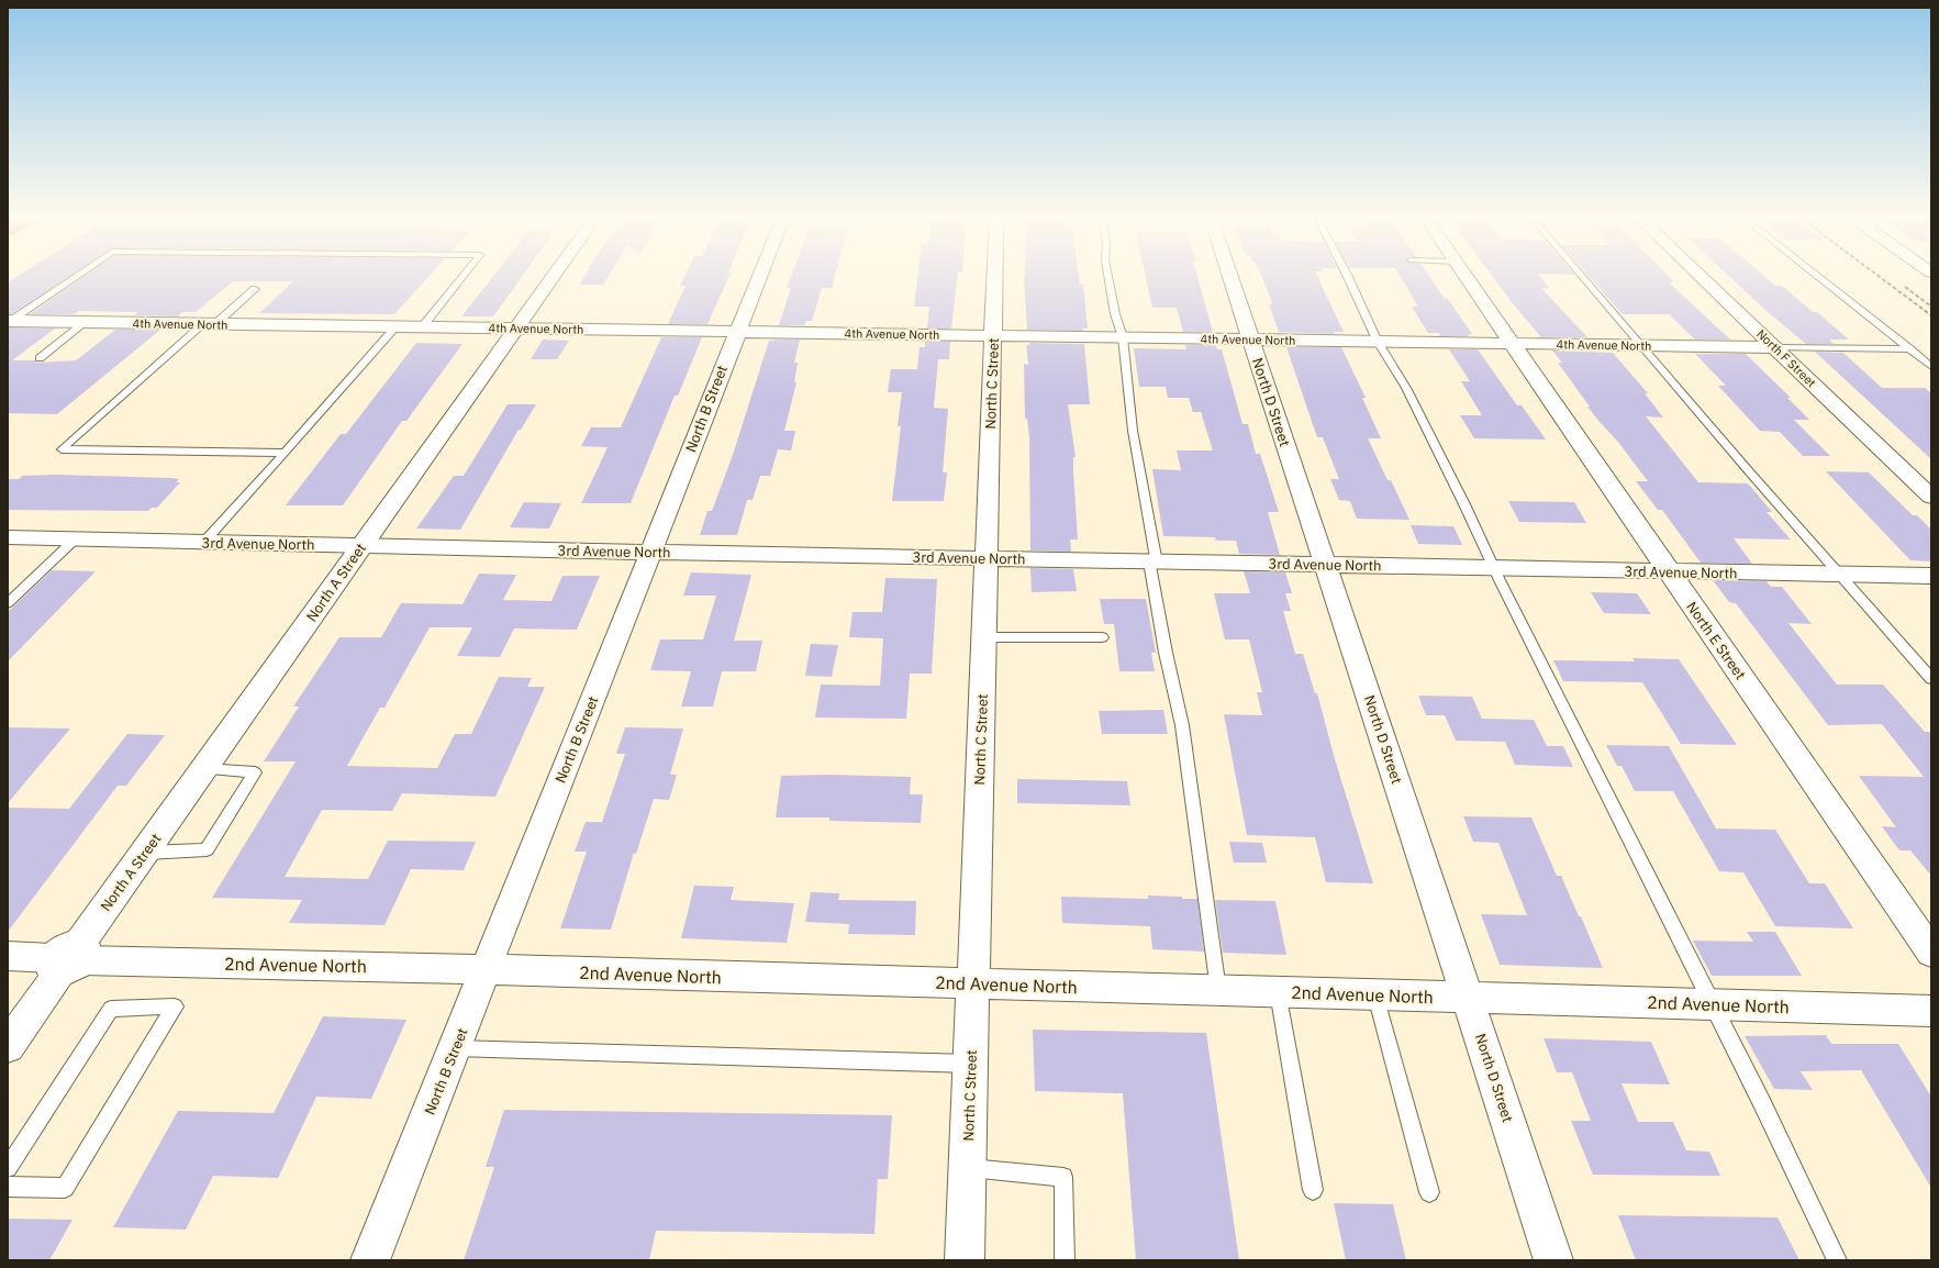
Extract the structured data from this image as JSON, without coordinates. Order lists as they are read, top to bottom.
{
  "streets": {
    "street": [
      "4th Avenue North",
      "North F Street",
      "North C Street",
      "North D Street",
      "North B Street",
      "3rd Avenue North",
      "North A Street",
      "North E Street",
      "2nd Avenue North"
    ]
  },
  "crossings": [
    ["4th Avenue North", "North F Street"],
    ["4th Avenue North", "North C Street"],
    ["4th Avenue North", "North D Street"],
    ["4th Avenue North", "North B Street"],
    ["4th Avenue North", "North A Street"],
    ["4th Avenue North", "North E Street"],
    ["North C Street", "3rd Avenue North"],
    ["North C Street", "2nd Avenue North"],
    ["North D Street", "3rd Avenue North"],
    ["North D Street", "2nd Avenue North"],
    ["North B Street", "3rd Avenue North"],
    ["North B Street", "2nd Avenue North"],
    ["3rd Avenue North", "North A Street"],
    ["3rd Avenue North", "North E Street"],
    ["North A Street", "2nd Avenue North"]
  ]
}
